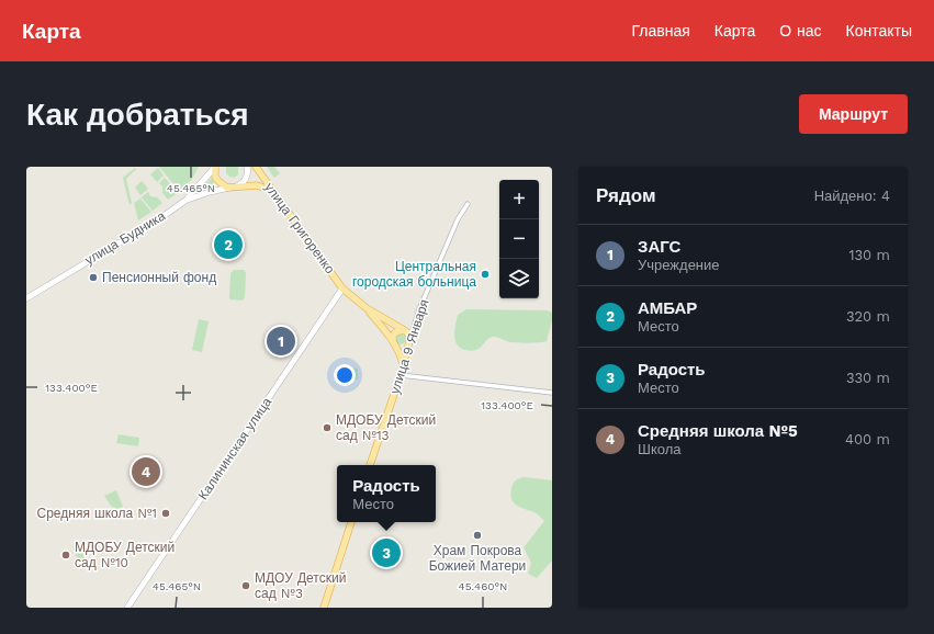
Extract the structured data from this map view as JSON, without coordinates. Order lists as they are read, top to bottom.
{
  "streets": {
    "main road": [
      "улица Григоренко",
      "улица Будника",
      "улица 9 Января",
      "Калининская улица"
    ]
  },
  "crossings": [
    ["улица Григоренко", "Калининская улица"]
  ],
  "places": [
    "Центральная городская больница",
    "Пенсионный фонд",
    "МДОБУ Детский сад №13",
    "Средняя школа №1",
    "Храм Покрова Божией Матери",
    "МДОБУ Детский сад №10",
    "МДОУ Детский сад №3"
  ],
  "page": {
    "header": "Карта",
    "nav": [
      "Главная",
      "Карта",
      "О нас",
      "Контакты"
    ],
    "buttons": "Маршрут",
    "title": "Как добраться",
    "heading": ["Рядом", "Найдено: 4"],
    "map_buttons": ["+", "−"],
    "list": [
      {
        "mark": "1",
        "name": "ЗАГС",
        "note": "Учреждение",
        "value": "130 m"
      },
      {
        "mark": "2",
        "name": "АМБАР",
        "note": "Место",
        "value": "320 m"
      },
      {
        "mark": "3",
        "name": "Радость",
        "note": "Место",
        "value": "330 m"
      },
      {
        "mark": "4",
        "name": "Средняя школа №5",
        "note": "Школа",
        "value": "400 m"
      }
    ],
    "pins": [
      "2",
      "1",
      "4",
      "3"
    ],
    "popup": ["Радость", "Место"]
  },
  "coordinates": ["45.465°N", "133.400°E", "45.460°N"]
}
